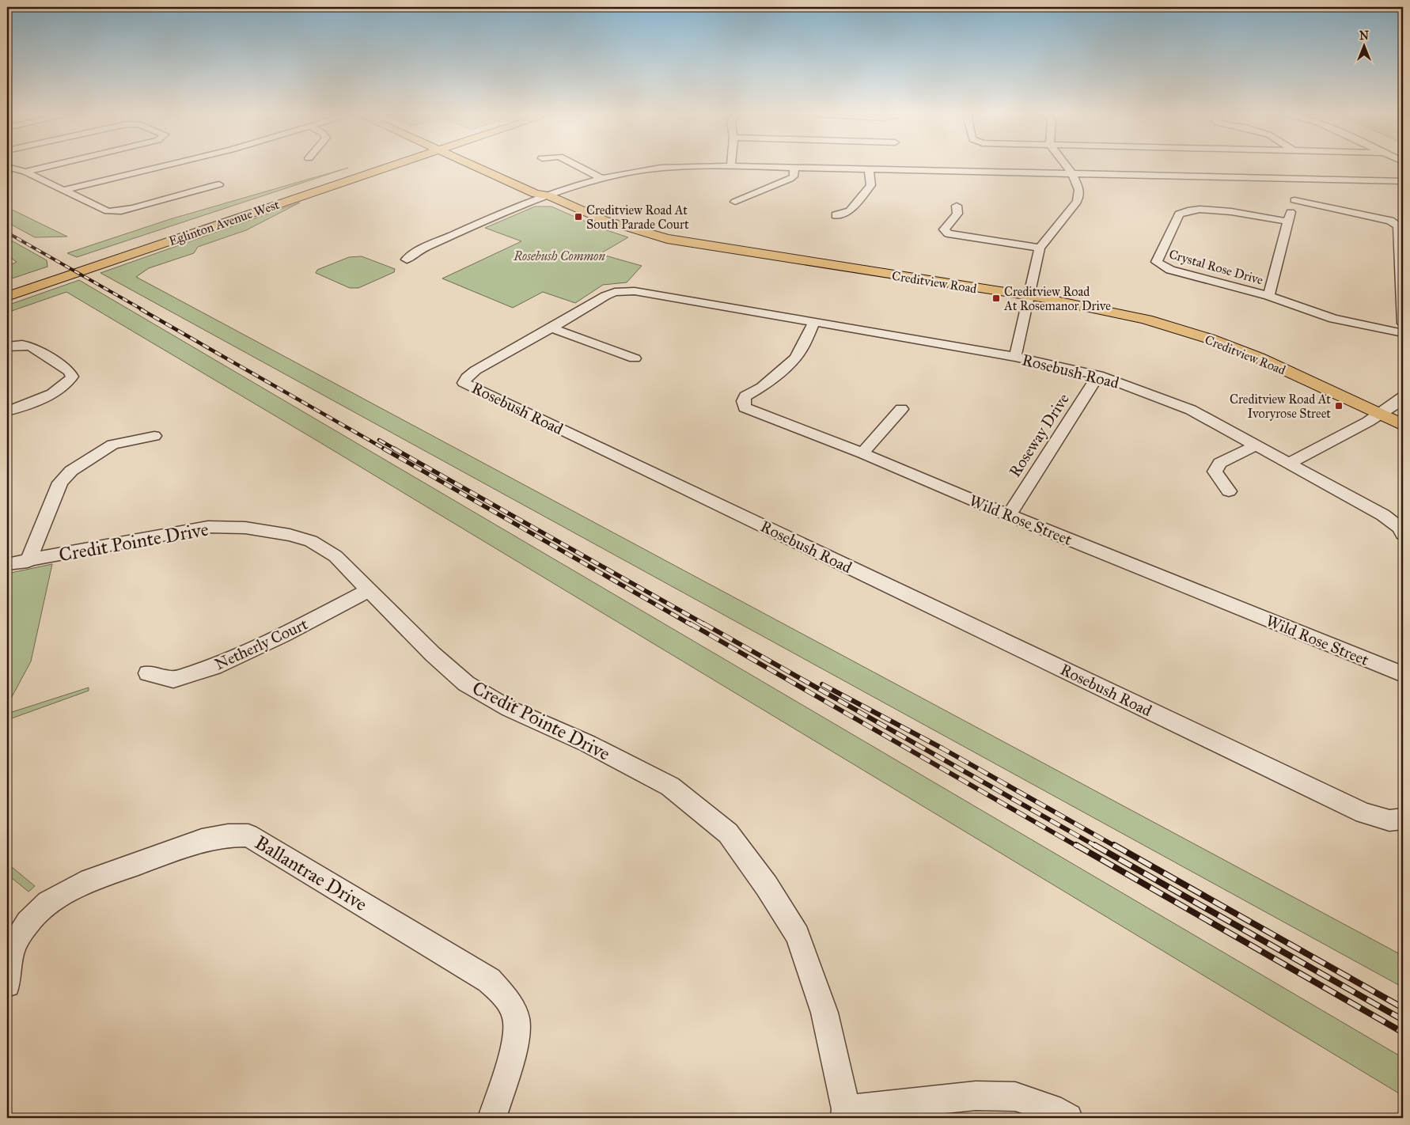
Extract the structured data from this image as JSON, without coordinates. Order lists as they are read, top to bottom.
{
  "streets": {
    "main road": ["Eglinton Avenue West", "Creditview Road"],
    "street": [
      "Crystal Rose Drive",
      "Rosebush Road",
      "Roseway Drive",
      "Wild Rose Street",
      "Credit Pointe Drive",
      "Netherly Court",
      "Ballantrae Drive"
    ]
  },
  "crossings": [
    ["Rosebush Road", "Roseway Drive"],
    ["Rosebush Road", "Wild Rose Street"],
    ["Roseway Drive", "Wild Rose Street"],
    ["Credit Pointe Drive", "Netherly Court"]
  ],
  "parks": ["Rosebush Common"],
  "places": {
    "transit": ["Creditview Road At South Parade Court", "Creditview Road At Rosemanor Drive", "Creditview Road At Ivoryrose Street"]
  },
  "north": "top"
}
